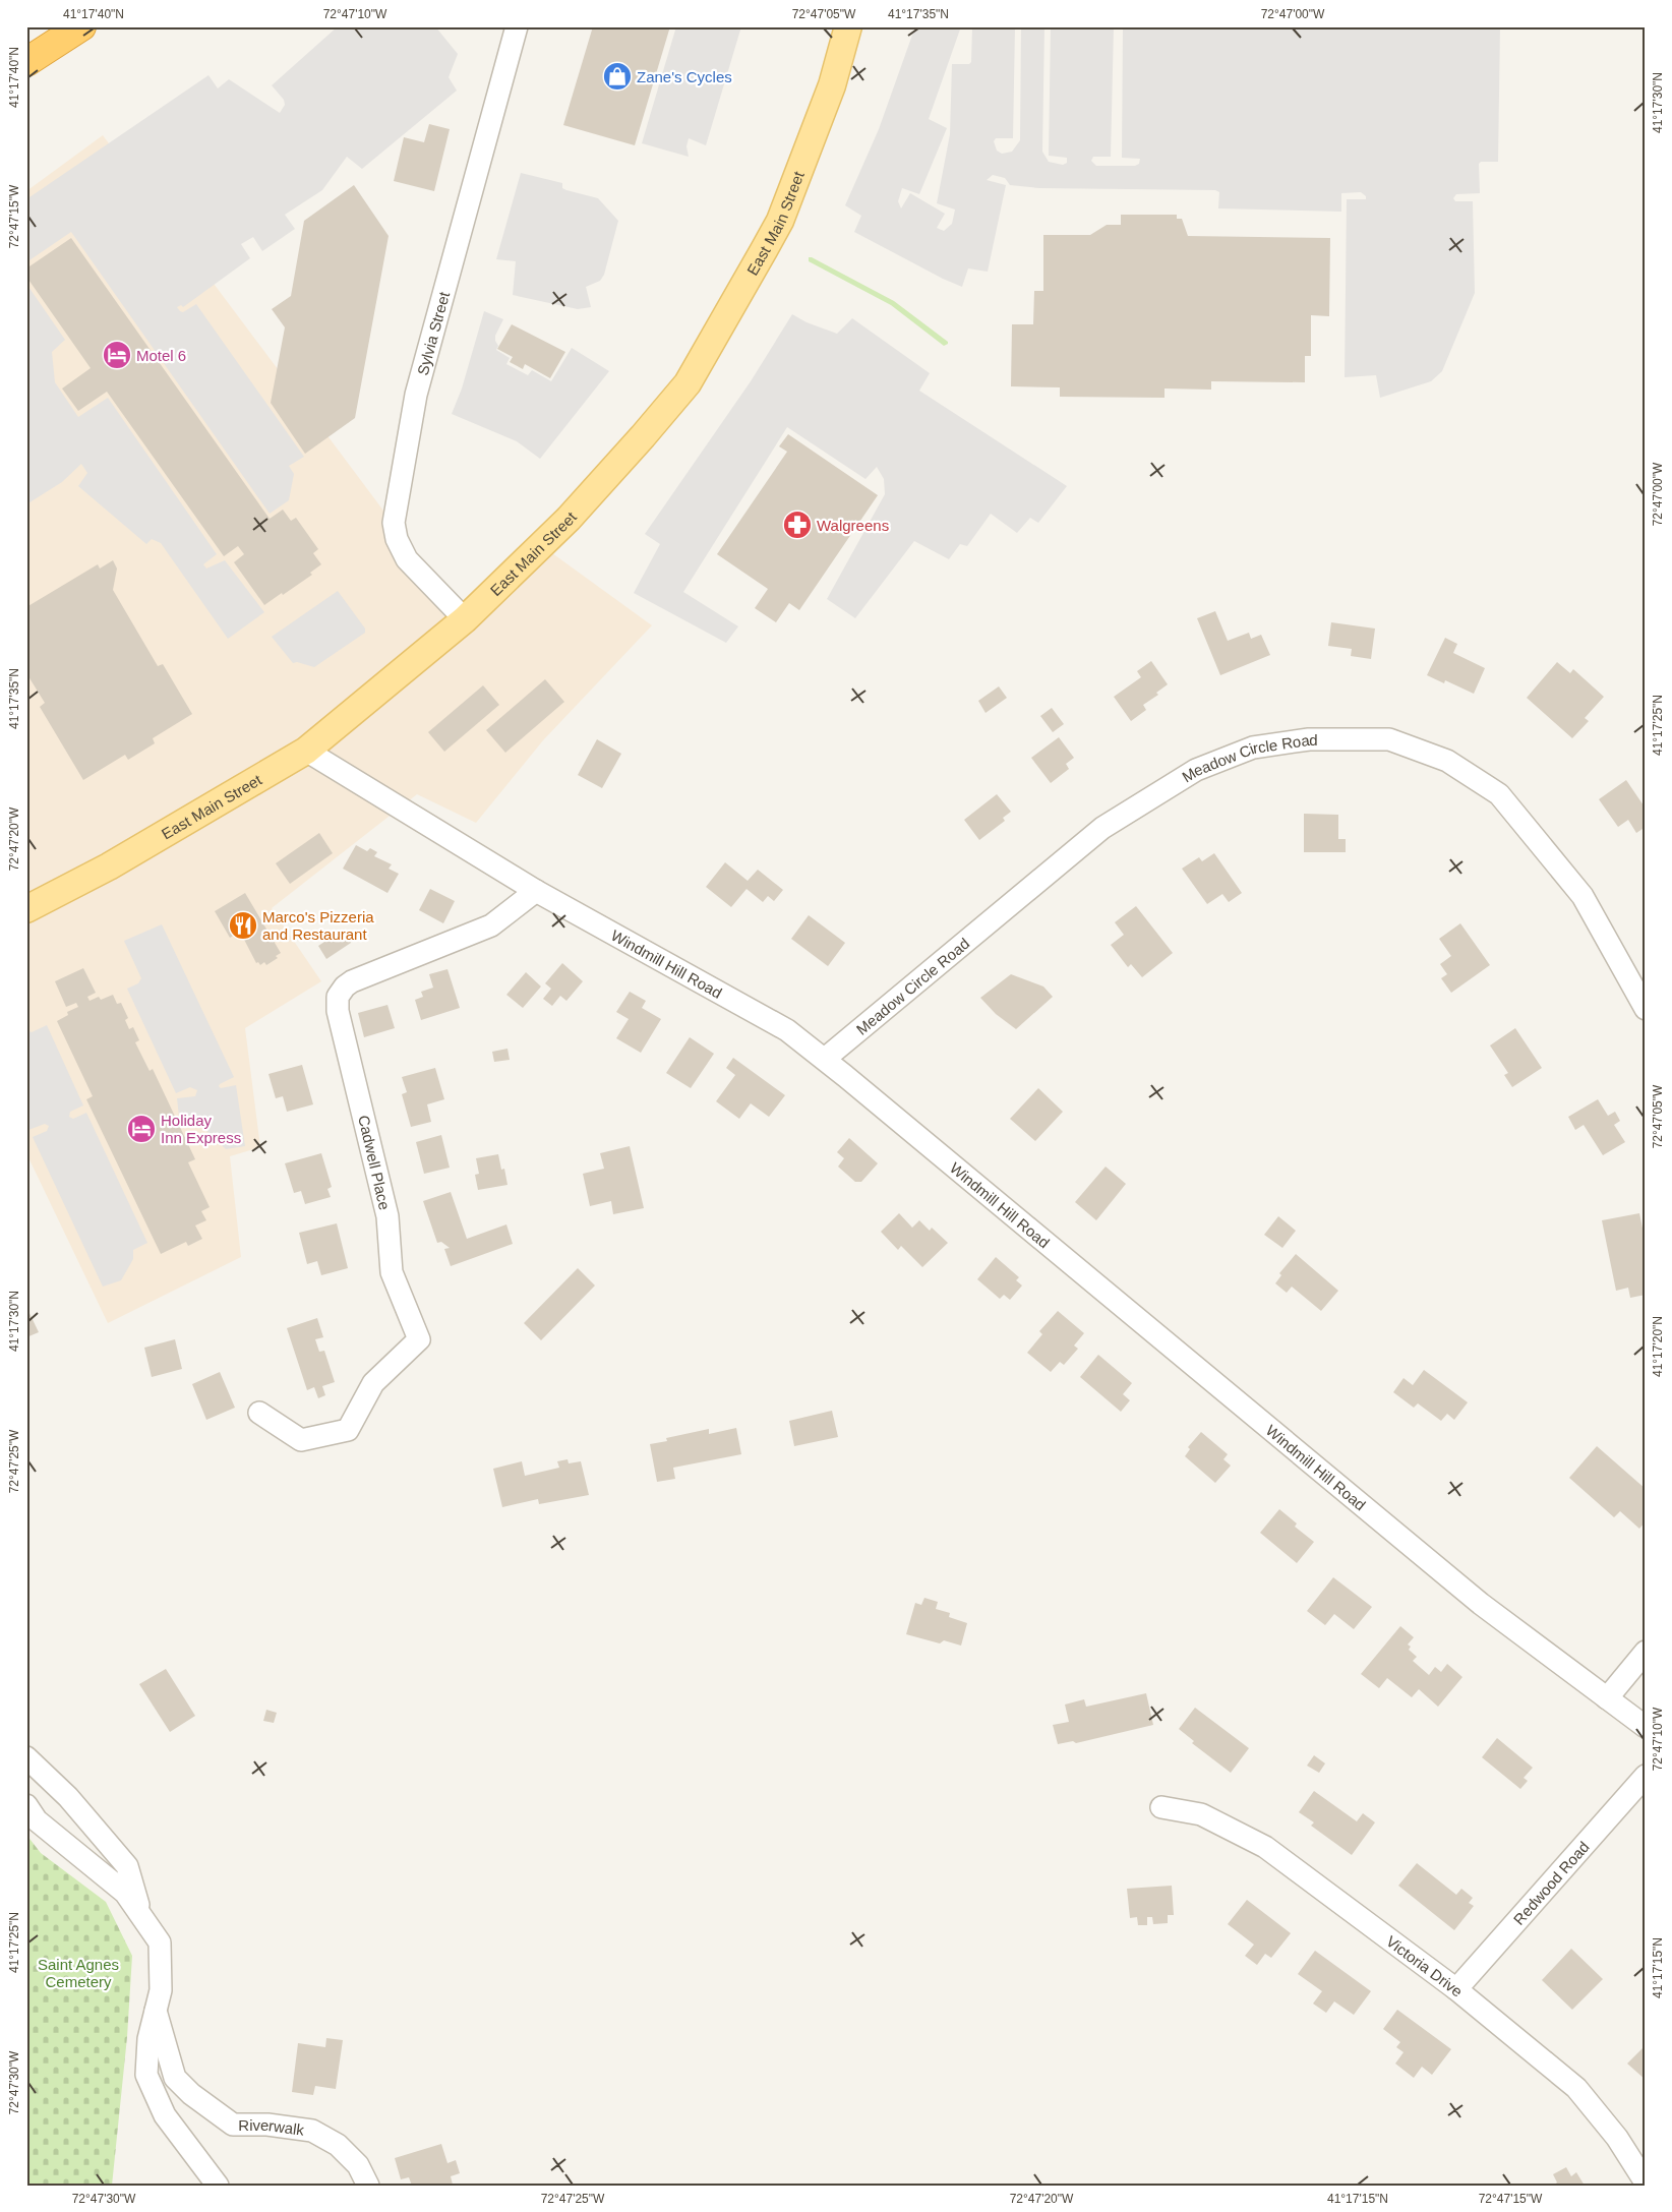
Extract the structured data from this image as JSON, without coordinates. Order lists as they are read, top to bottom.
{
  "streets": {
    "main road": ["East Main Street"],
    "street": [
      "Sylvia Street",
      "Meadow Circle Road",
      "Windmill Hill Road",
      "Cadwell Place",
      "Redwood Road",
      "Victoria Drive",
      "Riverwalk"
    ]
  },
  "crossings": [
    ["East Main Street", "Sylvia Street"],
    ["East Main Street", "Windmill Hill Road"],
    ["Meadow Circle Road", "Windmill Hill Road"],
    ["Windmill Hill Road", "Cadwell Place"],
    ["Redwood Road", "Victoria Drive"]
  ],
  "parks": ["Saint Agnes Cemetery"],
  "places": {
    "shop": ["Zane's Cycles"],
    "hotel": ["Motel 6", "Holiday Inn Express"],
    "pharmacy": ["Walgreens"],
    "restaurant": ["Marco's Pizzeria and Restaurant"]
  },
  "coordinates": [
    "41°17'40\"N",
    "72°47'10\"W",
    "72°47'05\"W",
    "41°17'35\"N",
    "72°47'00\"W",
    "41°17'30\"N",
    "72°47'15\"W",
    "41°17'25\"N",
    "72°47'20\"W",
    "41°17'20\"N",
    "72°47'25\"W",
    "41°17'15\"N",
    "72°47'30\"W"
  ]
}
